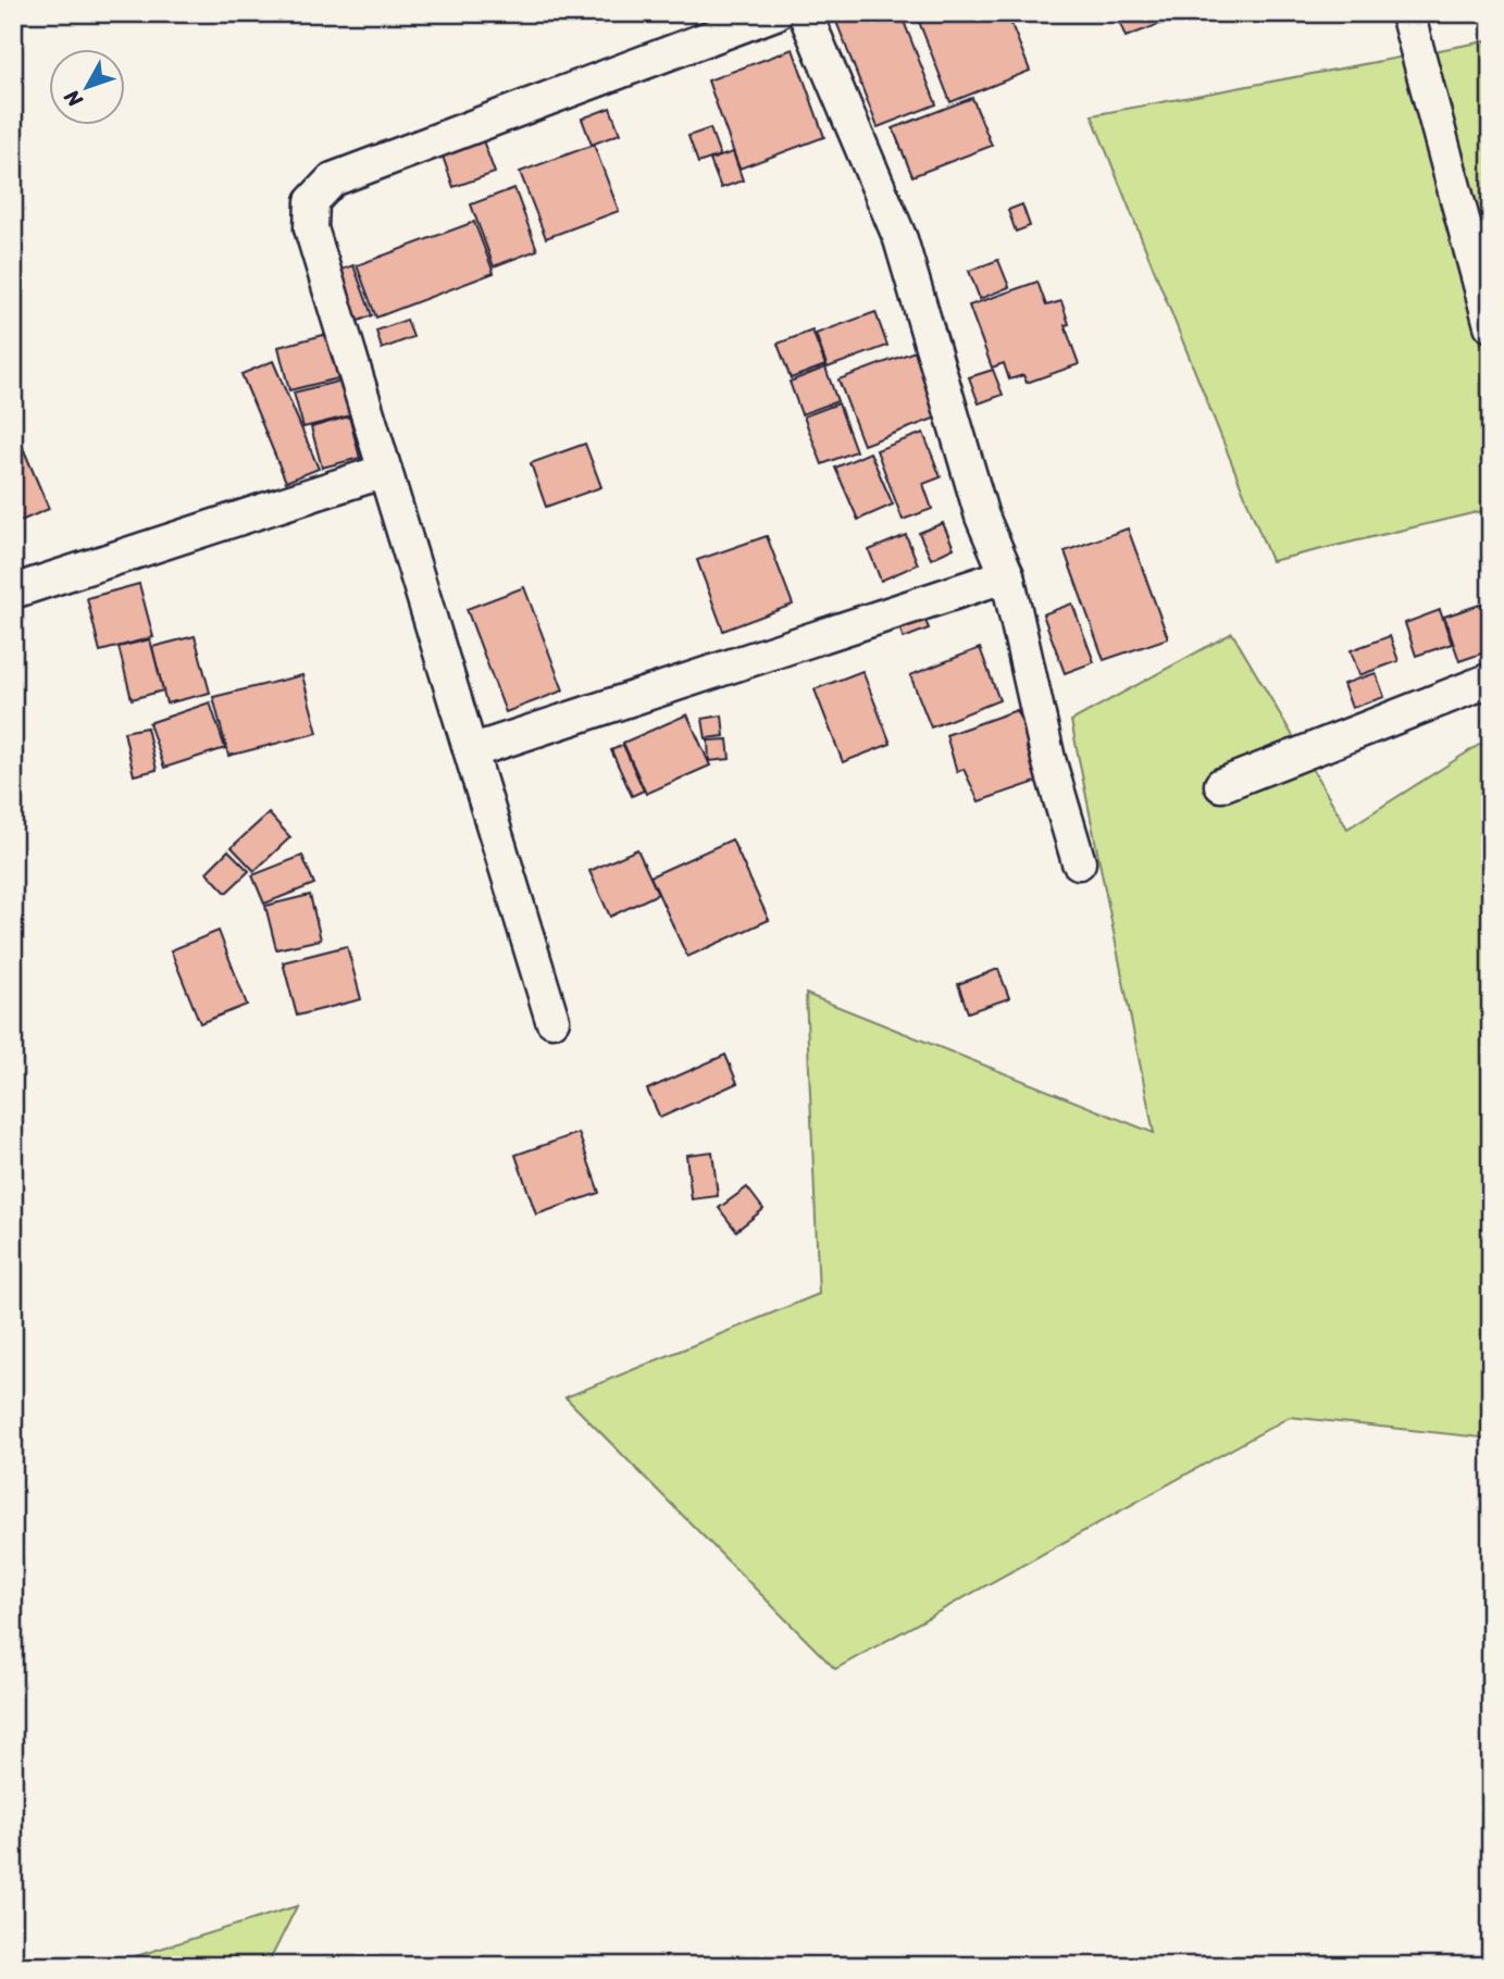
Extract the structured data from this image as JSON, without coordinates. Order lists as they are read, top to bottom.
{
  "north": "bottom left"
}
